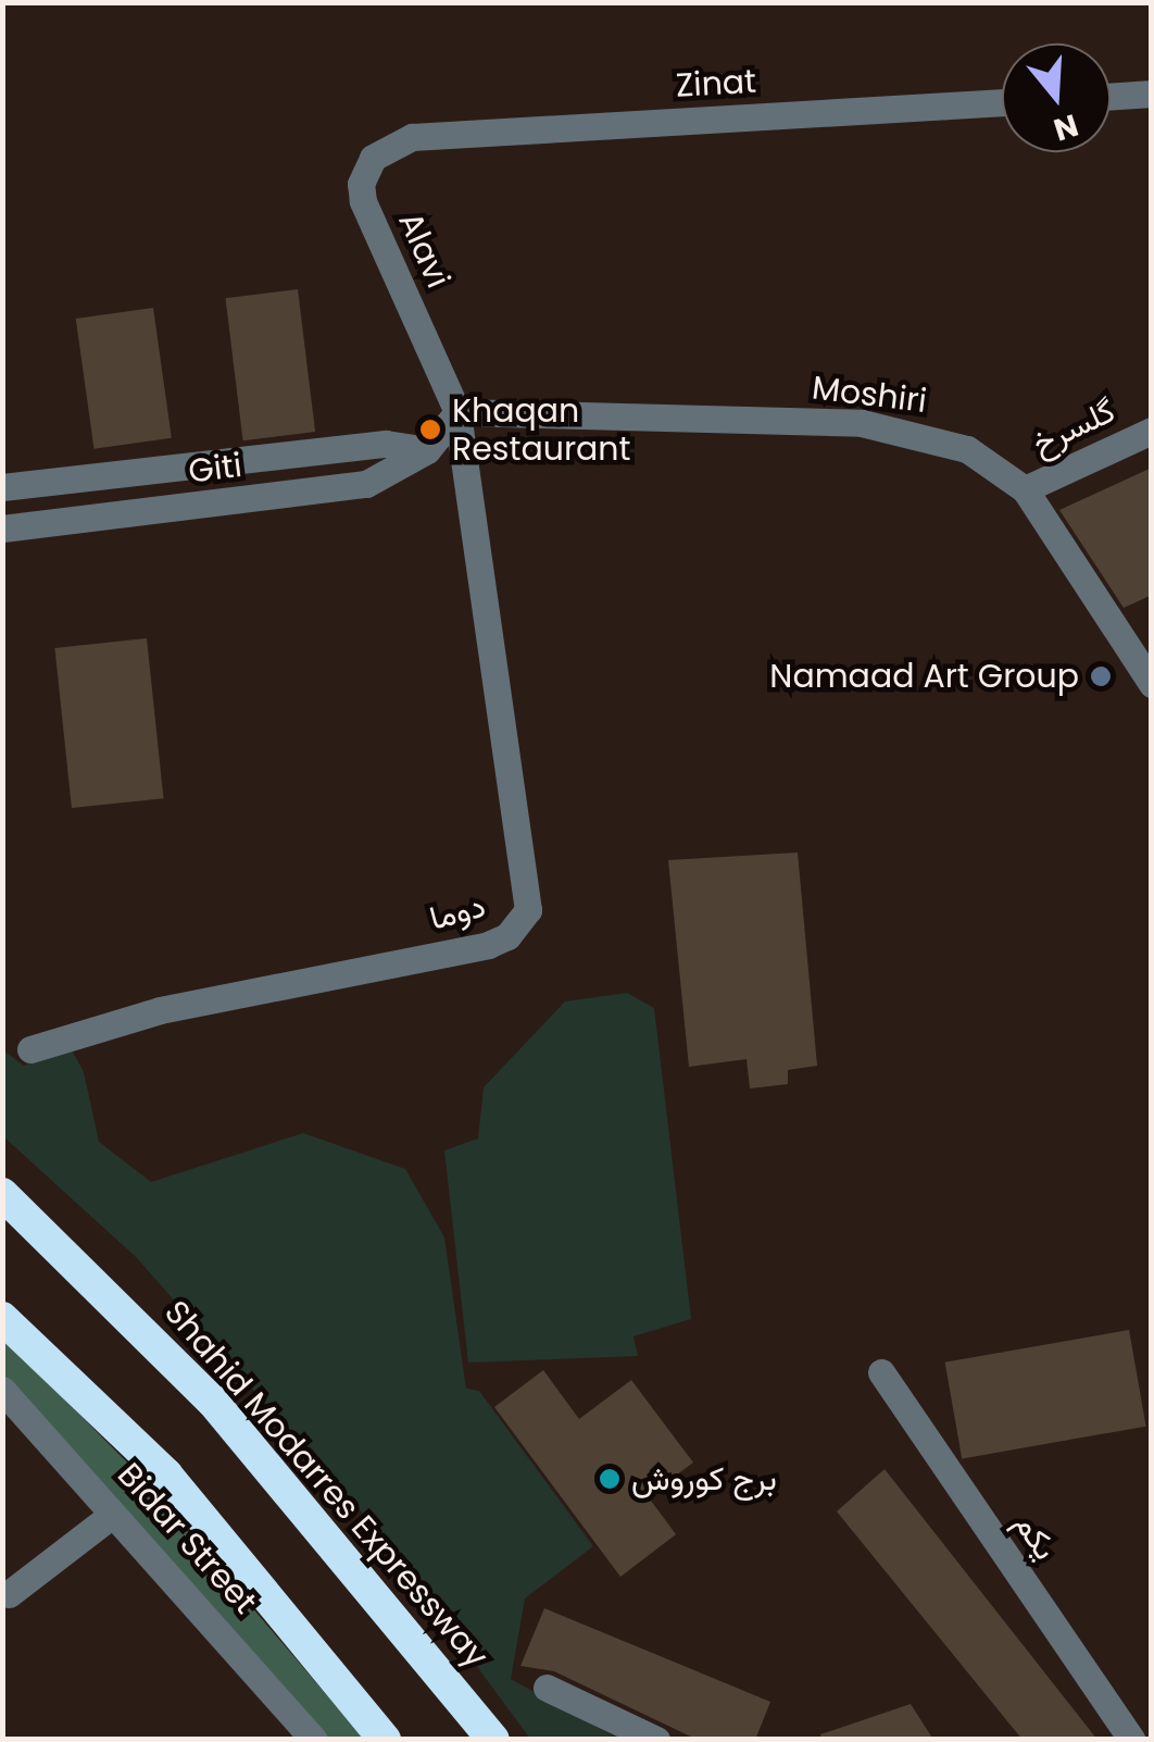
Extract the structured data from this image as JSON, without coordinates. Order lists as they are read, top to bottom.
{
  "streets": {
    "highway": ["Shahid Modarres Expressway"],
    "street": [
      "Zinat",
      "Alavi",
      "Moshiri",
      "گلسرخ",
      "Giti",
      "دوما",
      "یکم",
      "Bidar Street"
    ]
  },
  "crossings": [
    ["Zinat", "Alavi"],
    ["Alavi", "Moshiri"],
    ["Alavi", "Giti"],
    ["Alavi", "دوما"],
    ["Moshiri", "گلسرخ"],
    ["Moshiri", "Giti"],
    ["Moshiri", "دوما"],
    ["Giti", "دوما"]
  ],
  "places": ["Khaqan Restaurant", "Namaad Art Group", "برج کوروش"],
  "north": "bottom"
}
